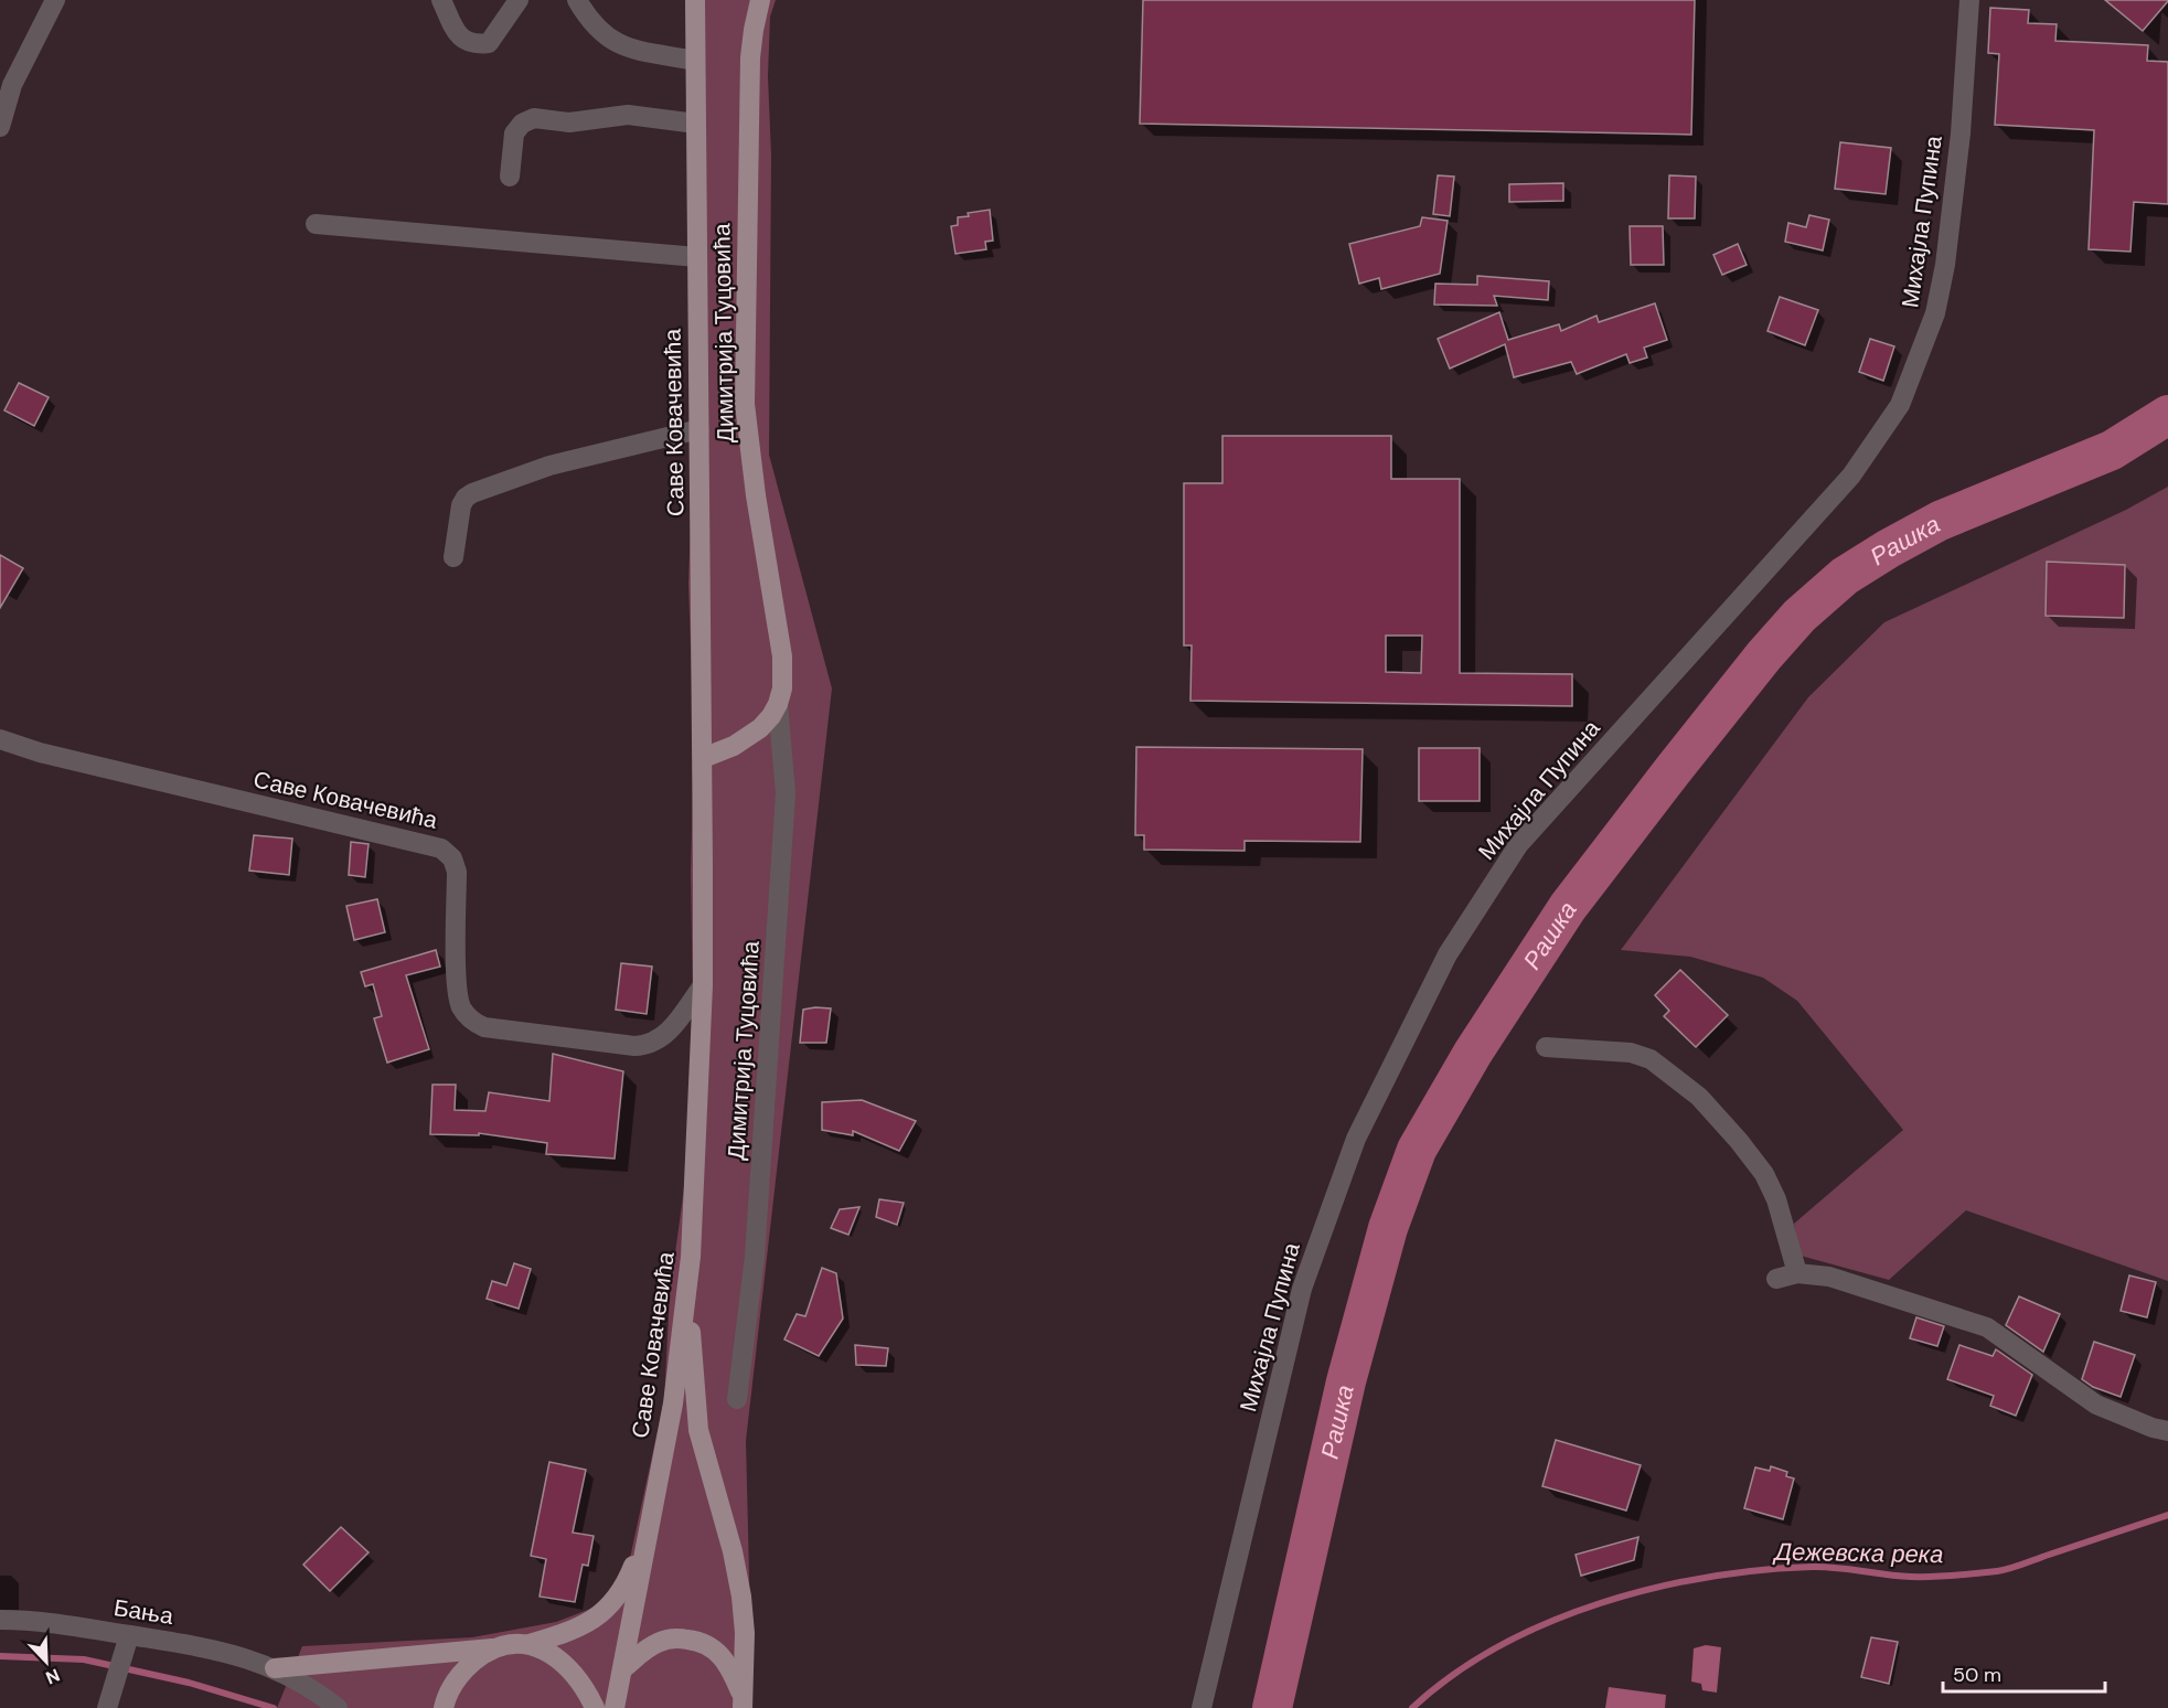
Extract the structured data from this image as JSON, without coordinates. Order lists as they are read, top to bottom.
{
  "streets": {
    "main road": ["Димитрија Туцовића", "Саве Ковачевића"],
    "street": ["Михајла Пупина", "Бања"]
  },
  "water": ["Рашка", "Дежевска река"],
  "scale_bar": "50 m",
  "north": "bottom right"
}
